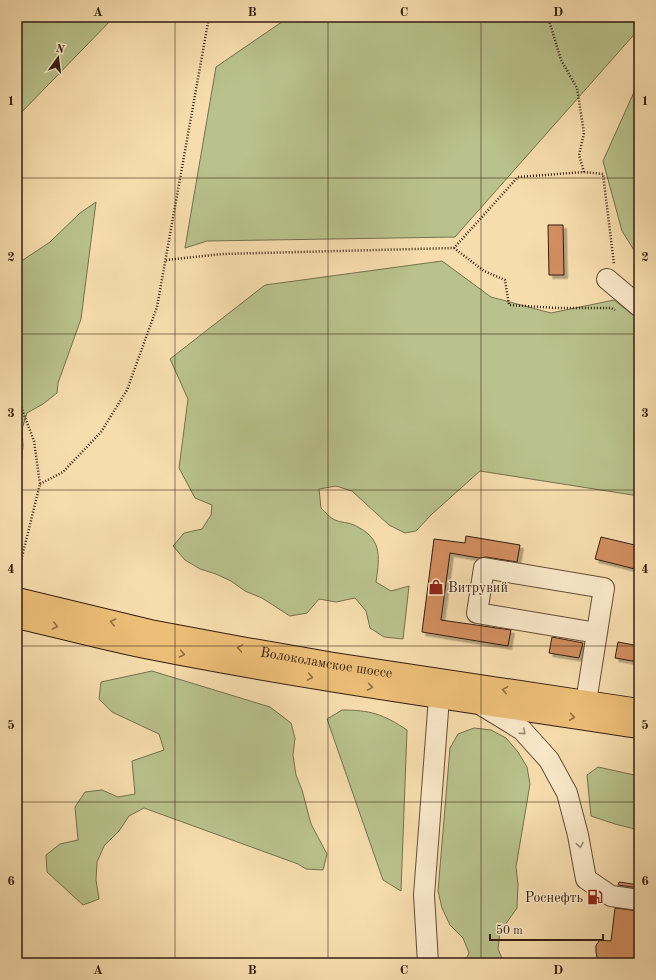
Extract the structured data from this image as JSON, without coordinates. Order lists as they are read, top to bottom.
{
  "streets": {
    "main road": ["Волоколамское шоссе"]
  },
  "places": {
    "shop": ["Витрувий"],
    "fuel station": ["Роснефть"]
  },
  "scale_bar": "50 m",
  "north": "top",
  "grid": {
    "columns": [
      "A",
      "B",
      "C",
      "D"
    ],
    "rows": [
      "1",
      "2",
      "3",
      "4",
      "5",
      "6"
    ]
  }
}
